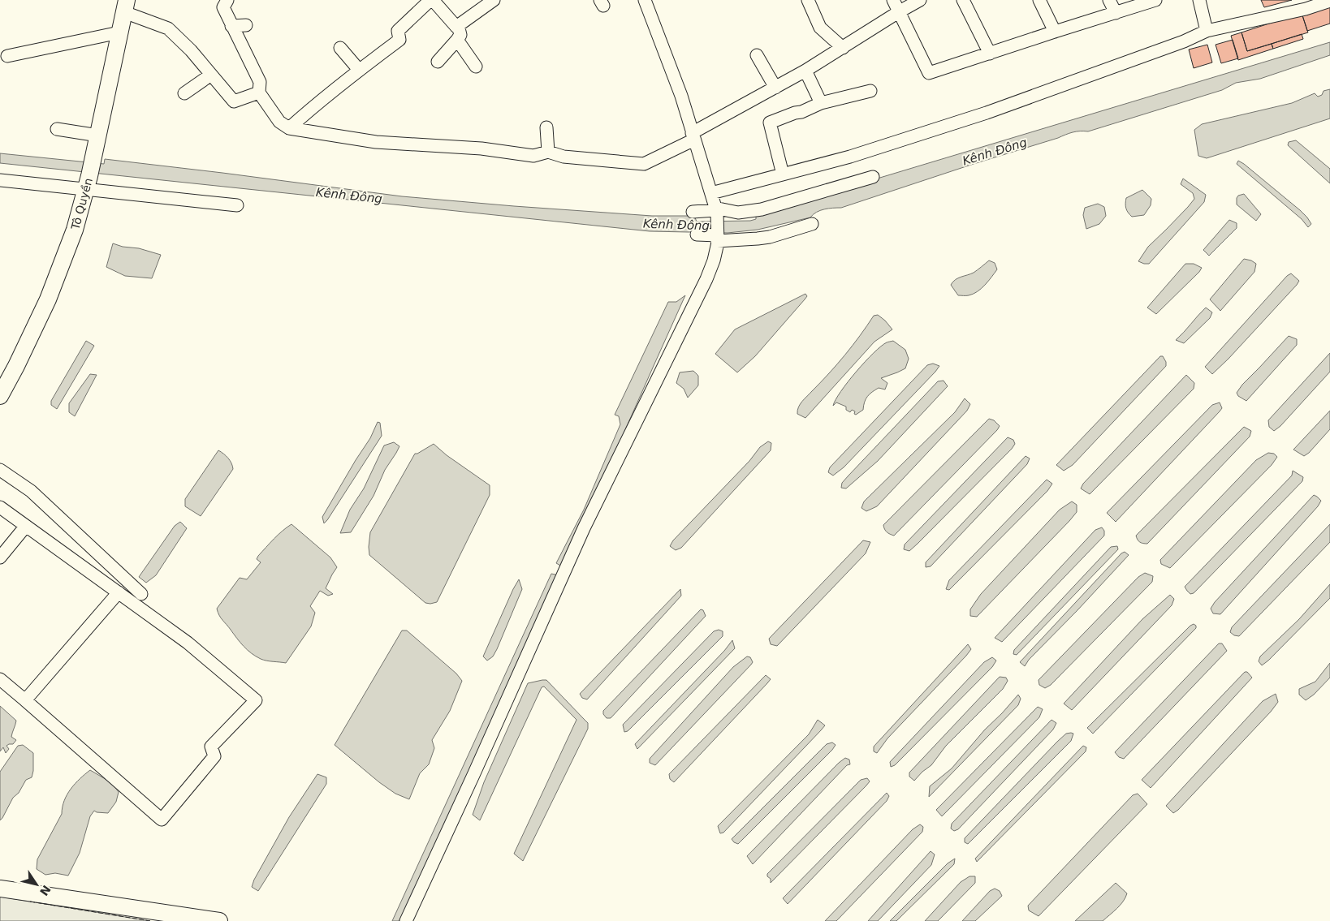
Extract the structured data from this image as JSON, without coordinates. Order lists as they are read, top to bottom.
{
  "streets": {
    "main road": ["Tô Quyền"]
  },
  "water": ["Kênh Đông"],
  "north": "bottom right"
}
